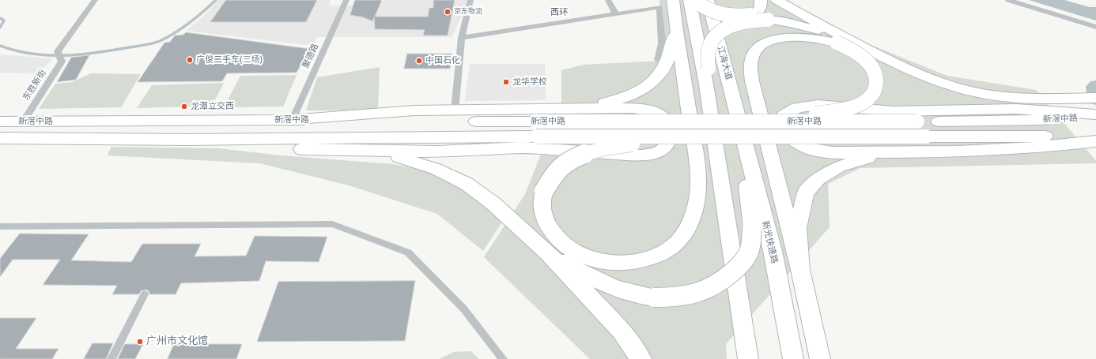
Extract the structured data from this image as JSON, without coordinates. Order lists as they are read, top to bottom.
{
  "streets": {
    "highway": ["江海大道", "新滘中路", "新光快速路"],
    "street": ["聚德路", "东胜新街"]
  },
  "crossings": [
    ["聚德路", "新滘中路"],
    ["江海大道", "新滘中路"],
    ["江海大道", "新光快速路"],
    ["东胜新街", "新滘中路"],
    ["新滘中路", "新光快速路"]
  ],
  "districts": ["西环"],
  "places": [
    "京东物流",
    "广俊二手车(三场)",
    "中国石化",
    "龙华学校",
    "龙潭立交西",
    "广州市文化馆"
  ]
}
